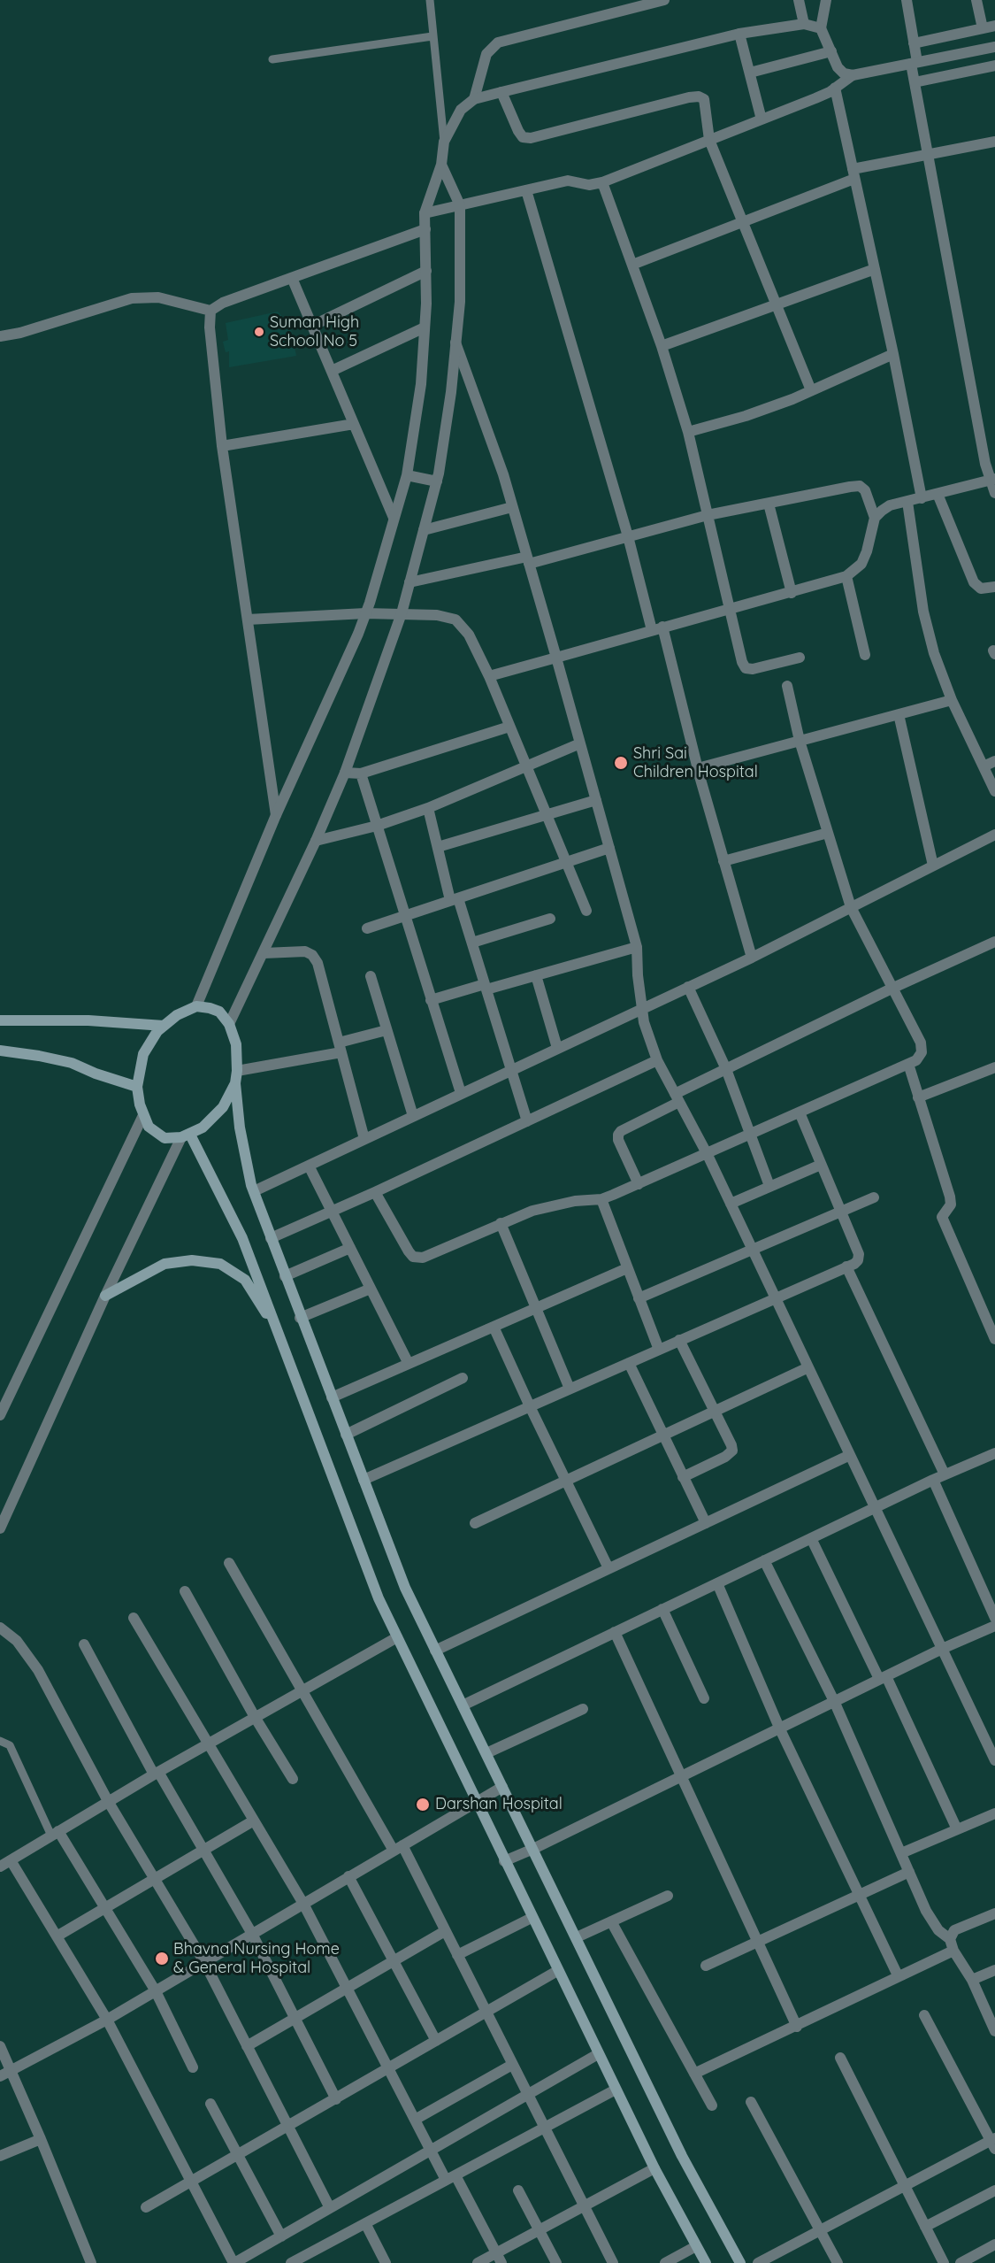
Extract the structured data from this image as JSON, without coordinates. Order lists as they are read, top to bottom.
{
  "places": [
    "Suman High School No 5",
    "Shri Sai Children Hospital",
    "Darshan Hospital",
    "Bhavna Nursing Home & General Hospital"
  ]
}
